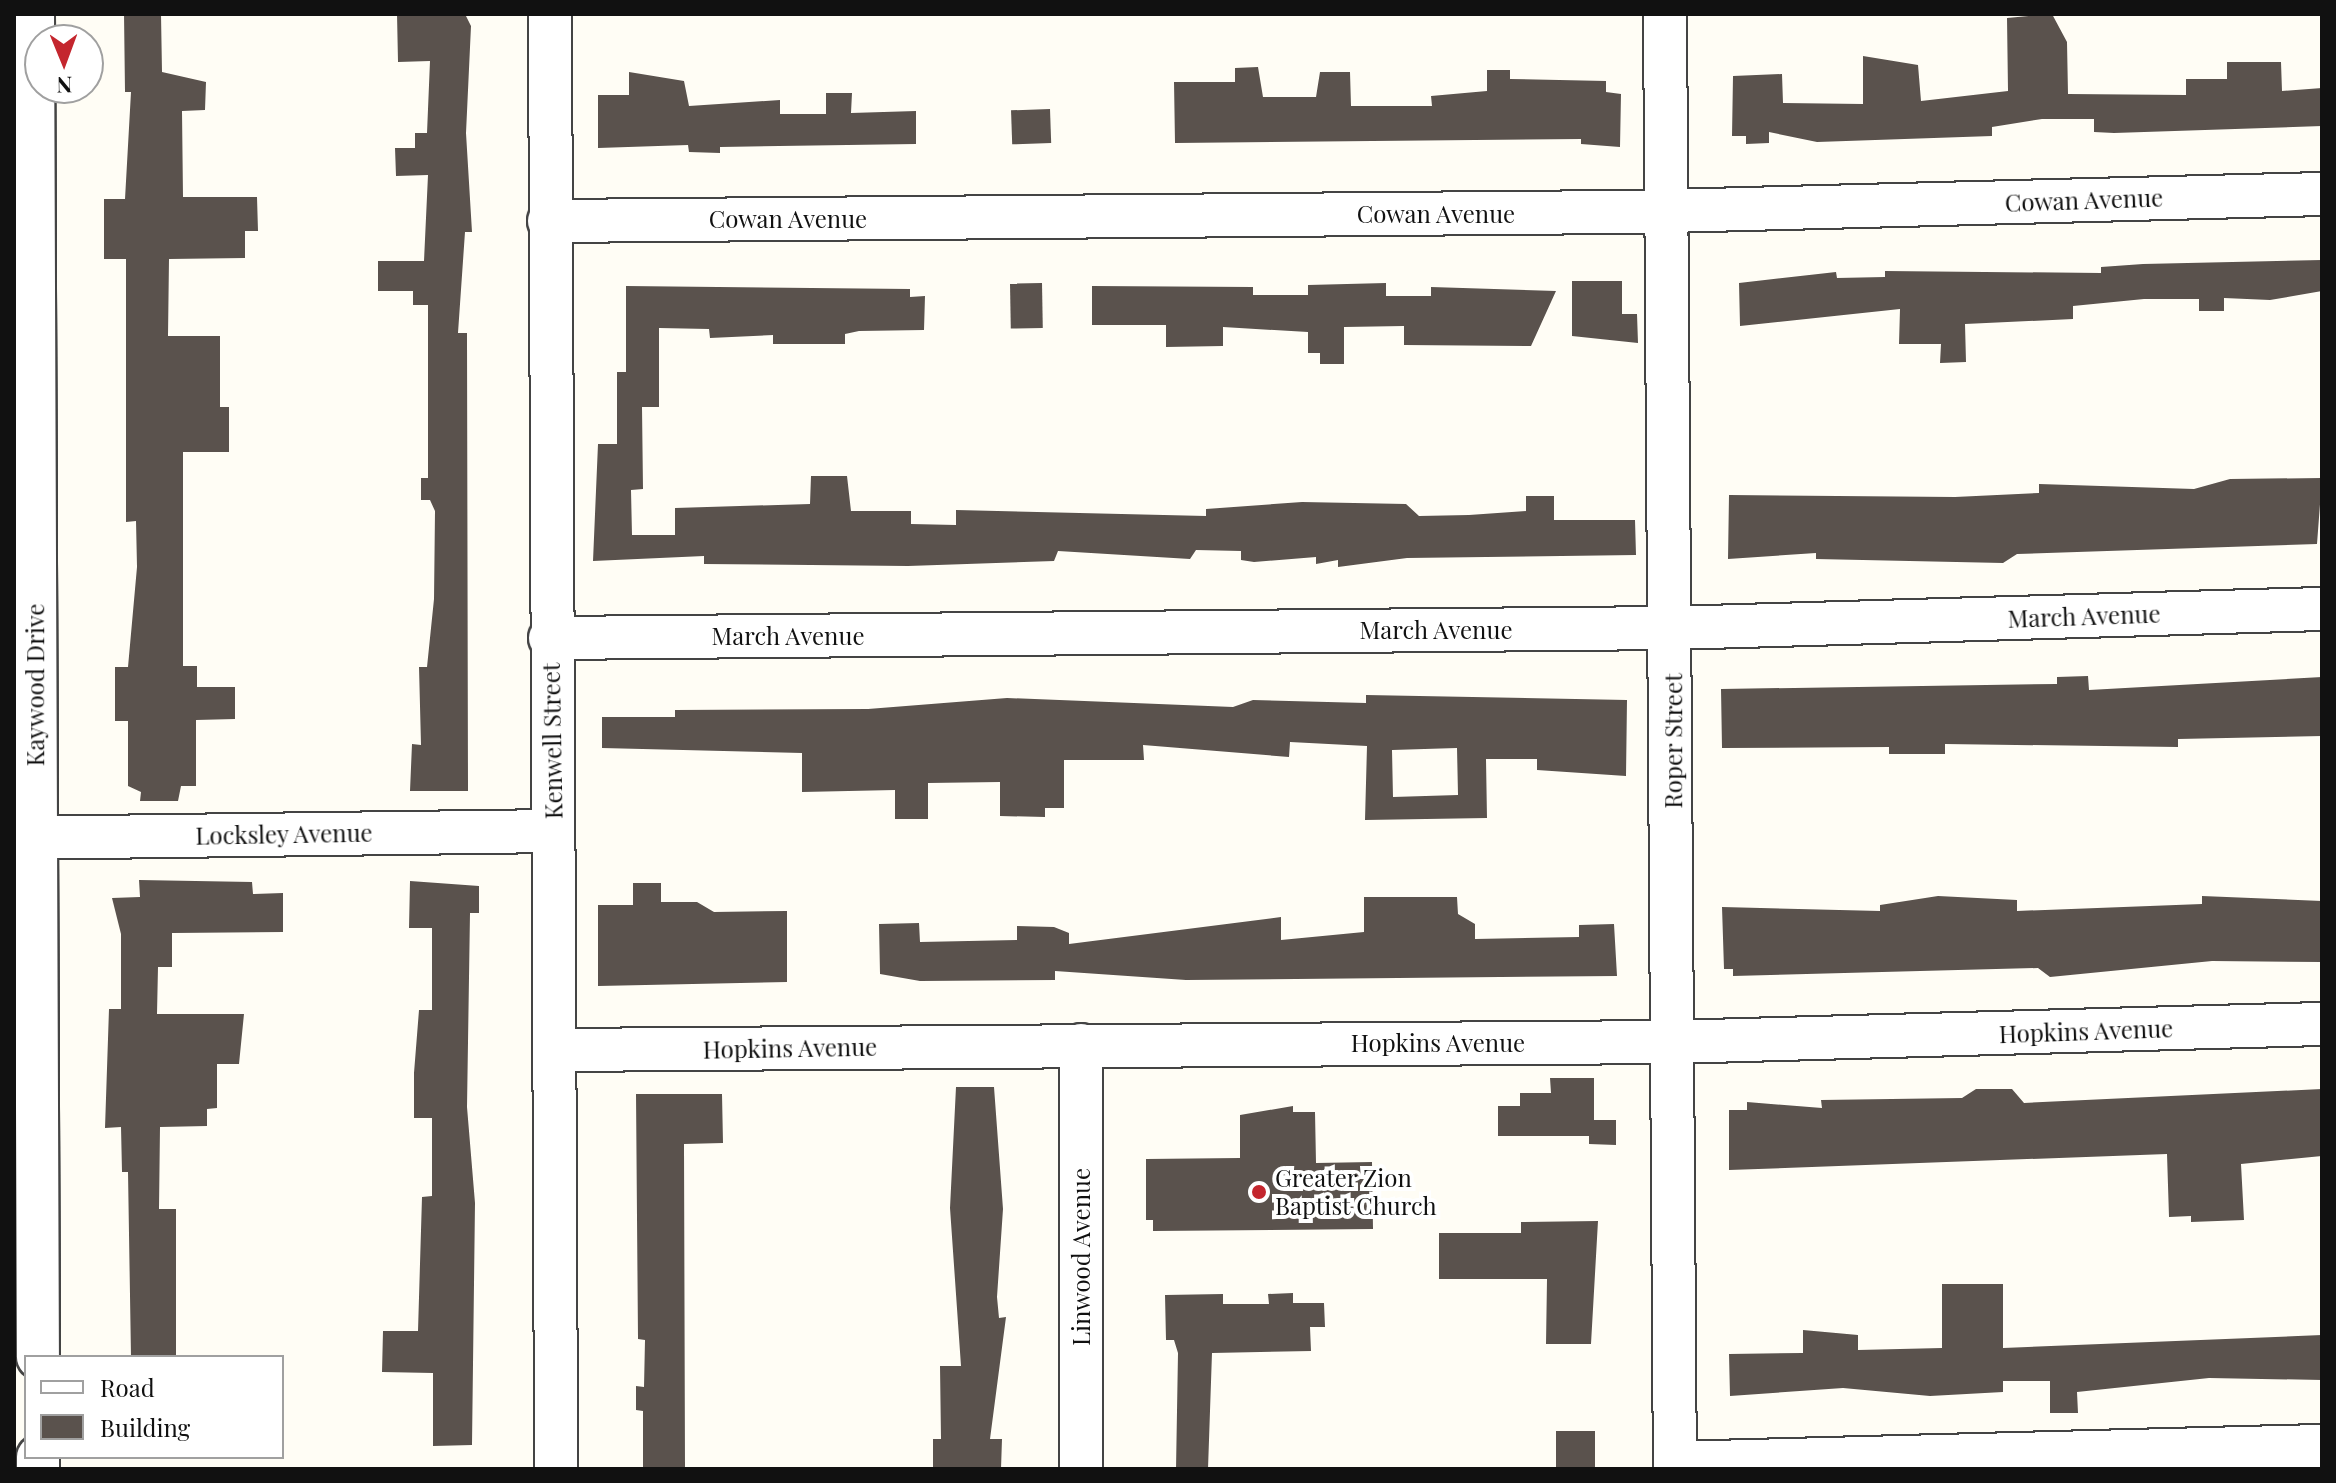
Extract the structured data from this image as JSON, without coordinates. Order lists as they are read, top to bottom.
{
  "streets": {
    "street": [
      "Cowan Avenue",
      "March Avenue",
      "Kaywood Drive",
      "Kenwell Street",
      "Roper Street",
      "Locksley Avenue",
      "Hopkins Avenue",
      "Linwood Avenue"
    ]
  },
  "crossings": [
    ["Cowan Avenue", "Kenwell Street"],
    ["Cowan Avenue", "Roper Street"],
    ["March Avenue", "Kenwell Street"],
    ["March Avenue", "Roper Street"],
    ["Kaywood Drive", "Locksley Avenue"],
    ["Kenwell Street", "Locksley Avenue"],
    ["Kenwell Street", "Hopkins Avenue"],
    ["Roper Street", "Hopkins Avenue"],
    ["Hopkins Avenue", "Linwood Avenue"]
  ],
  "places": ["Greater Zion Baptist Church"],
  "legend": ["Road", "Building"],
  "north": "bottom"
}
